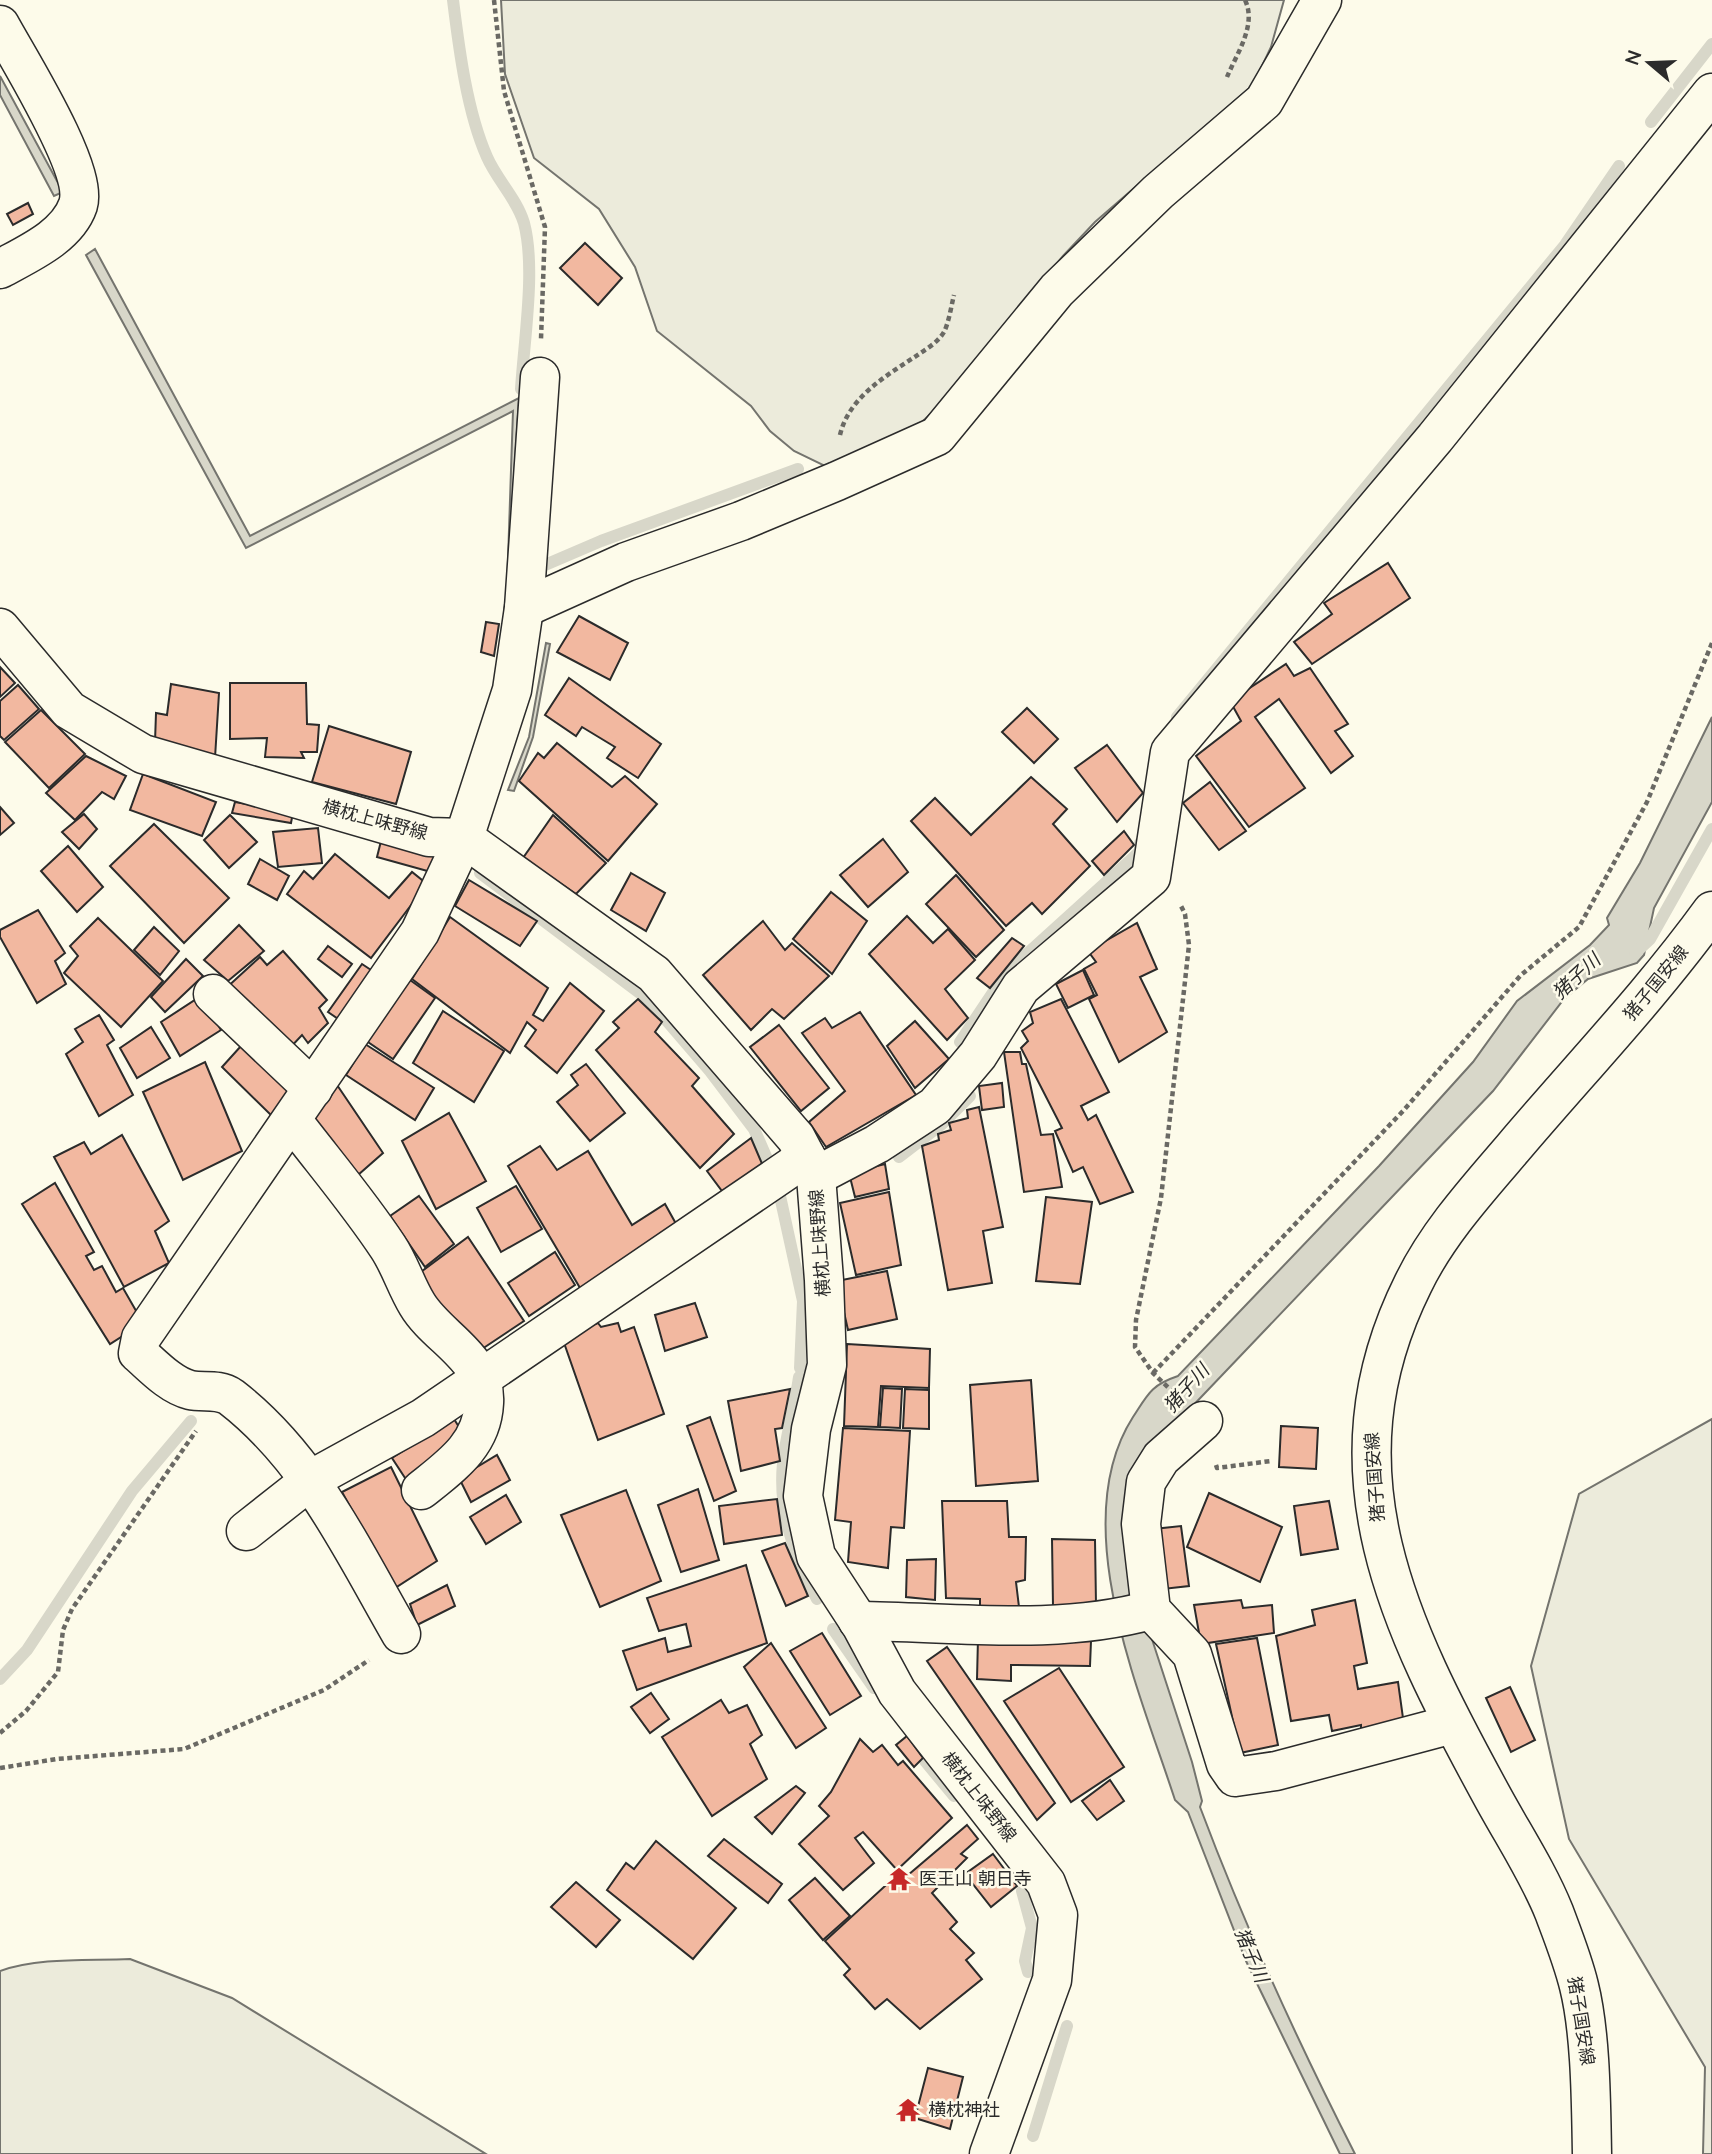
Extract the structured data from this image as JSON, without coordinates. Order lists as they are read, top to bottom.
{
  "streets": {
    "street": ["横枕上味野線", "猪子国安線"]
  },
  "water": ["猪子川"],
  "places": {
    "temple": ["医王山 朝日寺", "横枕神社"]
  },
  "north": "left"
}
